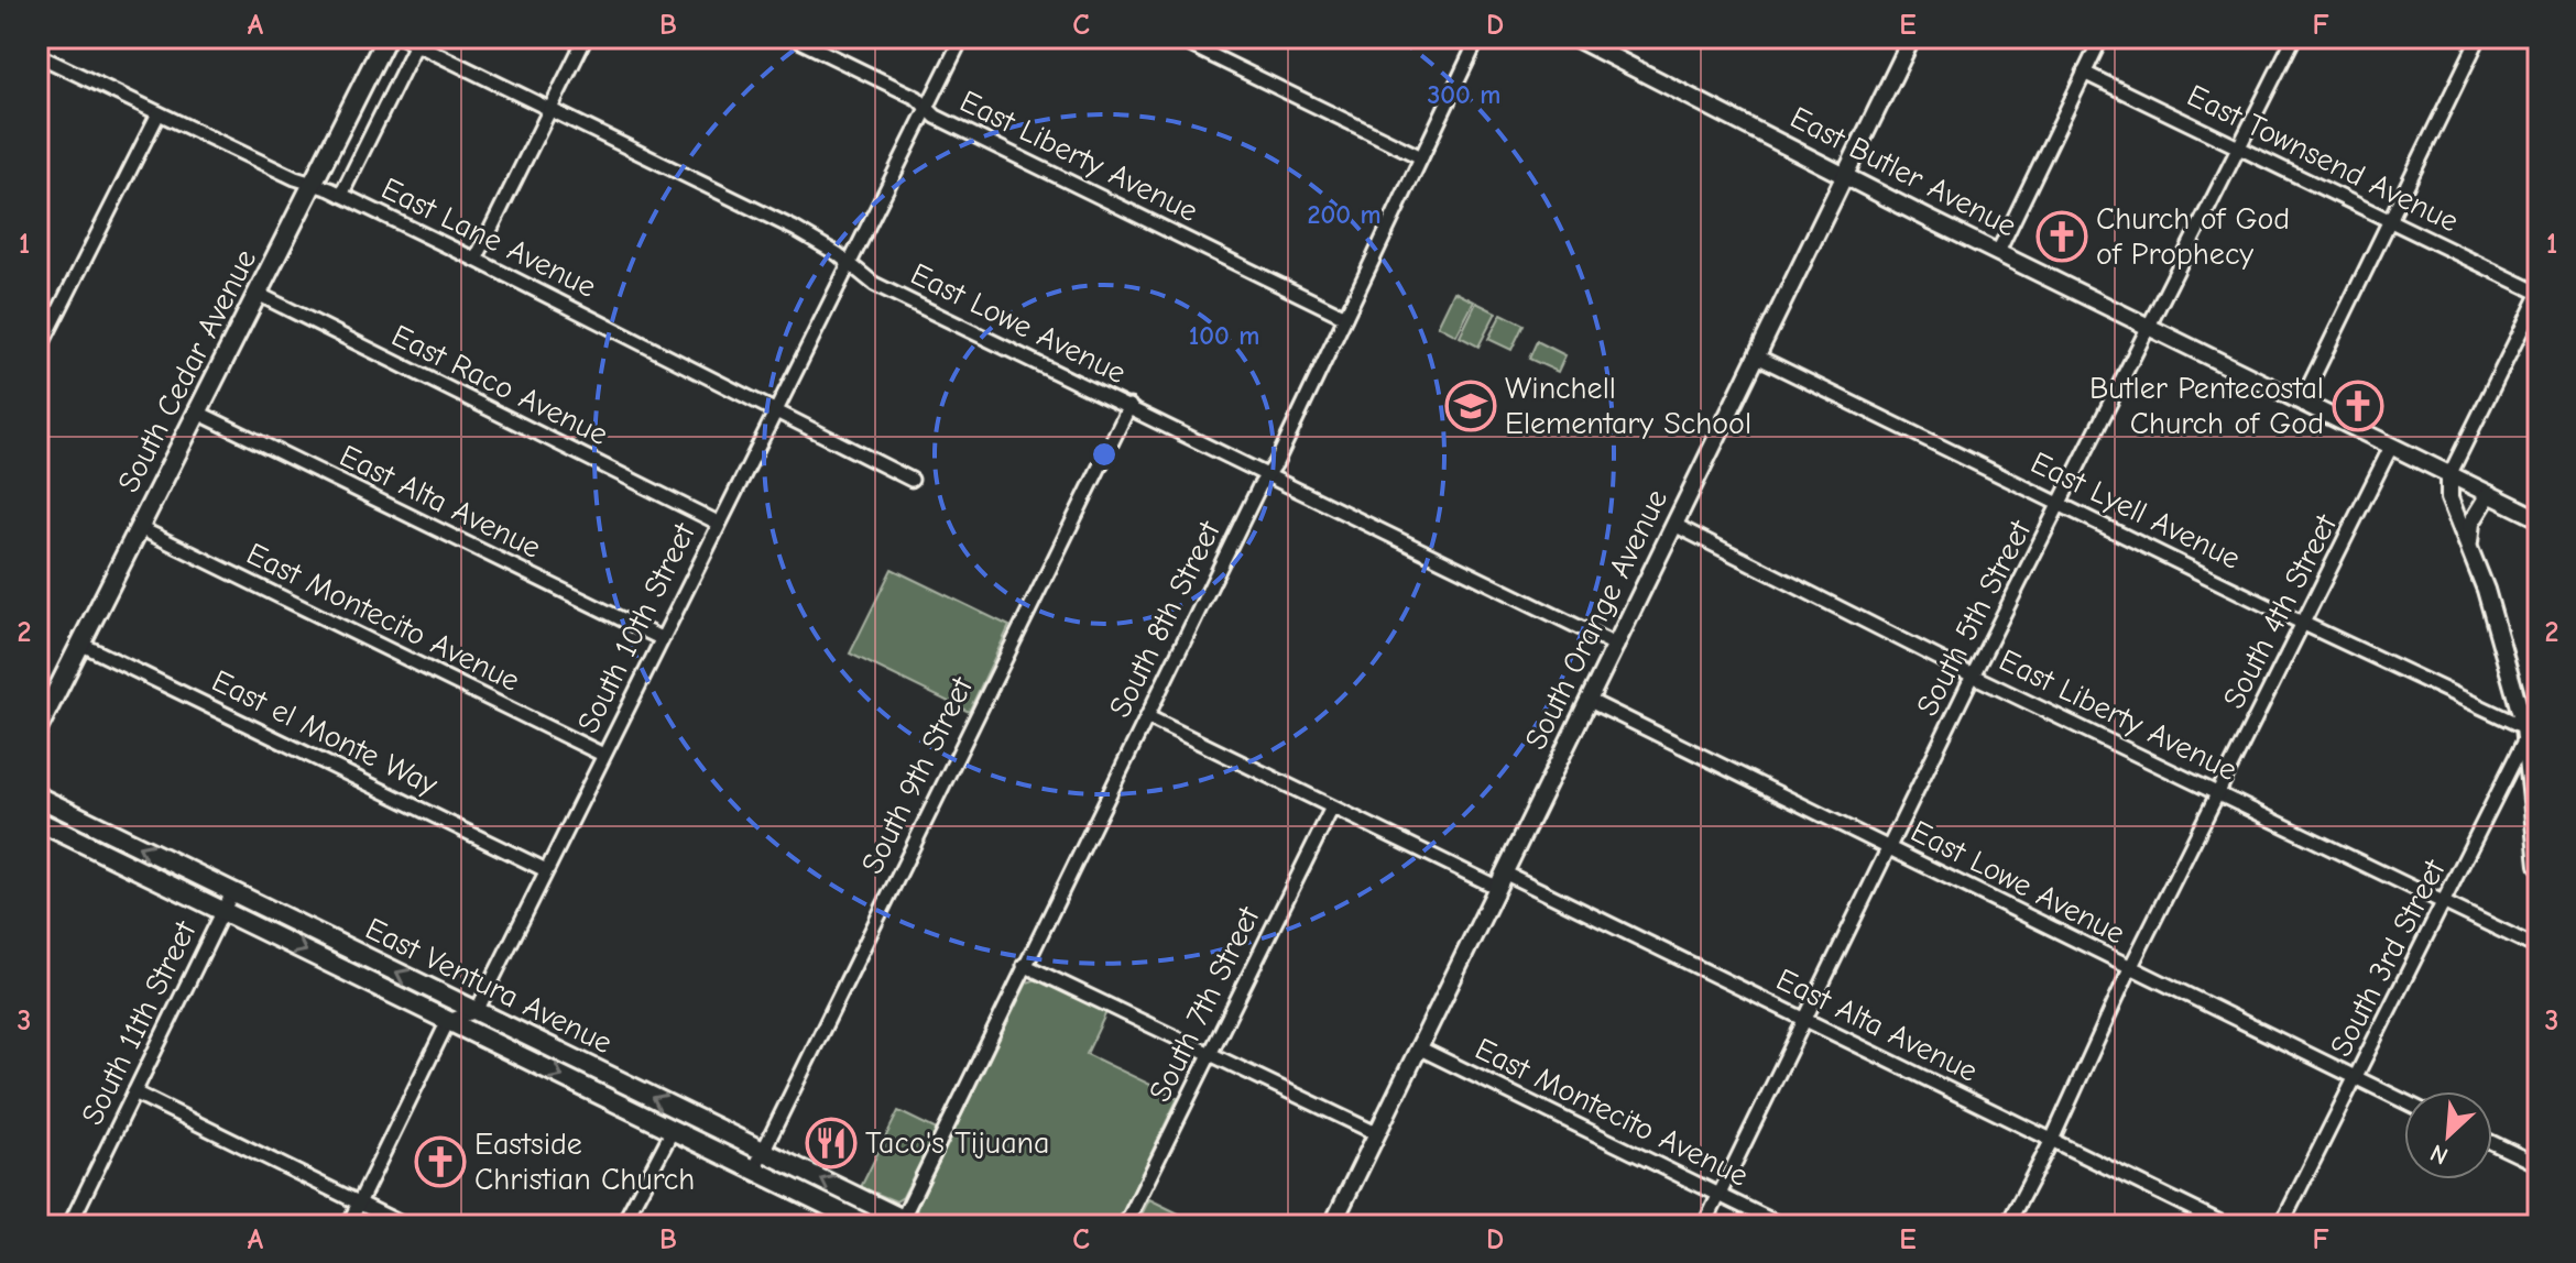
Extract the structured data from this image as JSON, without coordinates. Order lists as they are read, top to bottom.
{
  "streets": {
    "main road": ["South Cedar Avenue", "East Ventura Avenue"],
    "street": [
      "East Liberty Avenue",
      "East Townsend Avenue",
      "East Butler Avenue",
      "East Lane Avenue",
      "East Lowe Avenue",
      "East Raco Avenue",
      "East Alta Avenue",
      "East Lyell Avenue",
      "South 4th Street",
      "East Montecito Avenue",
      "South 5th Street",
      "South 8th Street",
      "South Orange Avenue",
      "South 10th Street",
      "East el Monte Way",
      "South 9th Street",
      "South 3rd Street",
      "South 7th Street",
      "South 11th Street"
    ]
  },
  "crossings": [
    ["East Liberty Avenue", "South 4th Street"],
    ["East Liberty Avenue", "South 5th Street"],
    ["East Liberty Avenue", "South 8th Street"],
    ["East Liberty Avenue", "South Orange Avenue"],
    ["East Liberty Avenue", "South 10th Street"],
    ["East Liberty Avenue", "South 3rd Street"],
    ["East Townsend Avenue", "South 5th Street"],
    ["East Butler Avenue", "South 4th Street"],
    ["East Butler Avenue", "South 5th Street"],
    ["East Butler Avenue", "South Orange Avenue"],
    ["East Lane Avenue", "South Cedar Avenue"],
    ["East Lane Avenue", "South 10th Street"],
    ["East Lowe Avenue", "South 4th Street"],
    ["East Lowe Avenue", "South 5th Street"],
    ["East Lowe Avenue", "South 8th Street"],
    ["East Lowe Avenue", "South Orange Avenue"],
    ["East Lowe Avenue", "South 10th Street"],
    ["East Lowe Avenue", "South 9th Street"],
    ["East Lowe Avenue", "South 3rd Street"],
    ["South Cedar Avenue", "East Raco Avenue"],
    ["South Cedar Avenue", "East Alta Avenue"],
    ["South Cedar Avenue", "East Montecito Avenue"],
    ["South Cedar Avenue", "East el Monte Way"],
    ["East Raco Avenue", "South 10th Street"],
    ["East Alta Avenue", "South 4th Street"],
    ["East Alta Avenue", "South 5th Street"],
    ["East Alta Avenue", "South 8th Street"],
    ["East Alta Avenue", "South Orange Avenue"],
    ["East Alta Avenue", "South 10th Street"],
    ["East Alta Avenue", "South 7th Street"],
    ["East Lyell Avenue", "South 4th Street"],
    ["East Lyell Avenue", "South 5th Street"],
    ["East Lyell Avenue", "South Orange Avenue"],
    ["East Lyell Avenue", "South 3rd Street"],
    ["East Montecito Avenue", "South 5th Street"],
    ["East Montecito Avenue", "South Orange Avenue"],
    ["East Montecito Avenue", "South 10th Street"],
    ["South 8th Street", "East Ventura Avenue"],
    ["South 10th Street", "East el Monte Way"],
    ["South 10th Street", "East Ventura Avenue"],
    ["South 9th Street", "East Ventura Avenue"],
    ["East Ventura Avenue", "South 11th Street"]
  ],
  "places": {
    "church": ["Church of God of Prophecy", "Butler Pentecostal Church of God", "Eastside Christian Church"],
    "school or university": ["Winchell Elementary School"],
    "restaurant": ["Taco's Tijuana"]
  },
  "north": "bottom left",
  "grid": {
    "columns": [
      "A",
      "B",
      "C",
      "D",
      "E",
      "F"
    ],
    "rows": ["1", "2", "3"]
  },
  "rings": ["300 m", "200 m", "100 m"]
}
